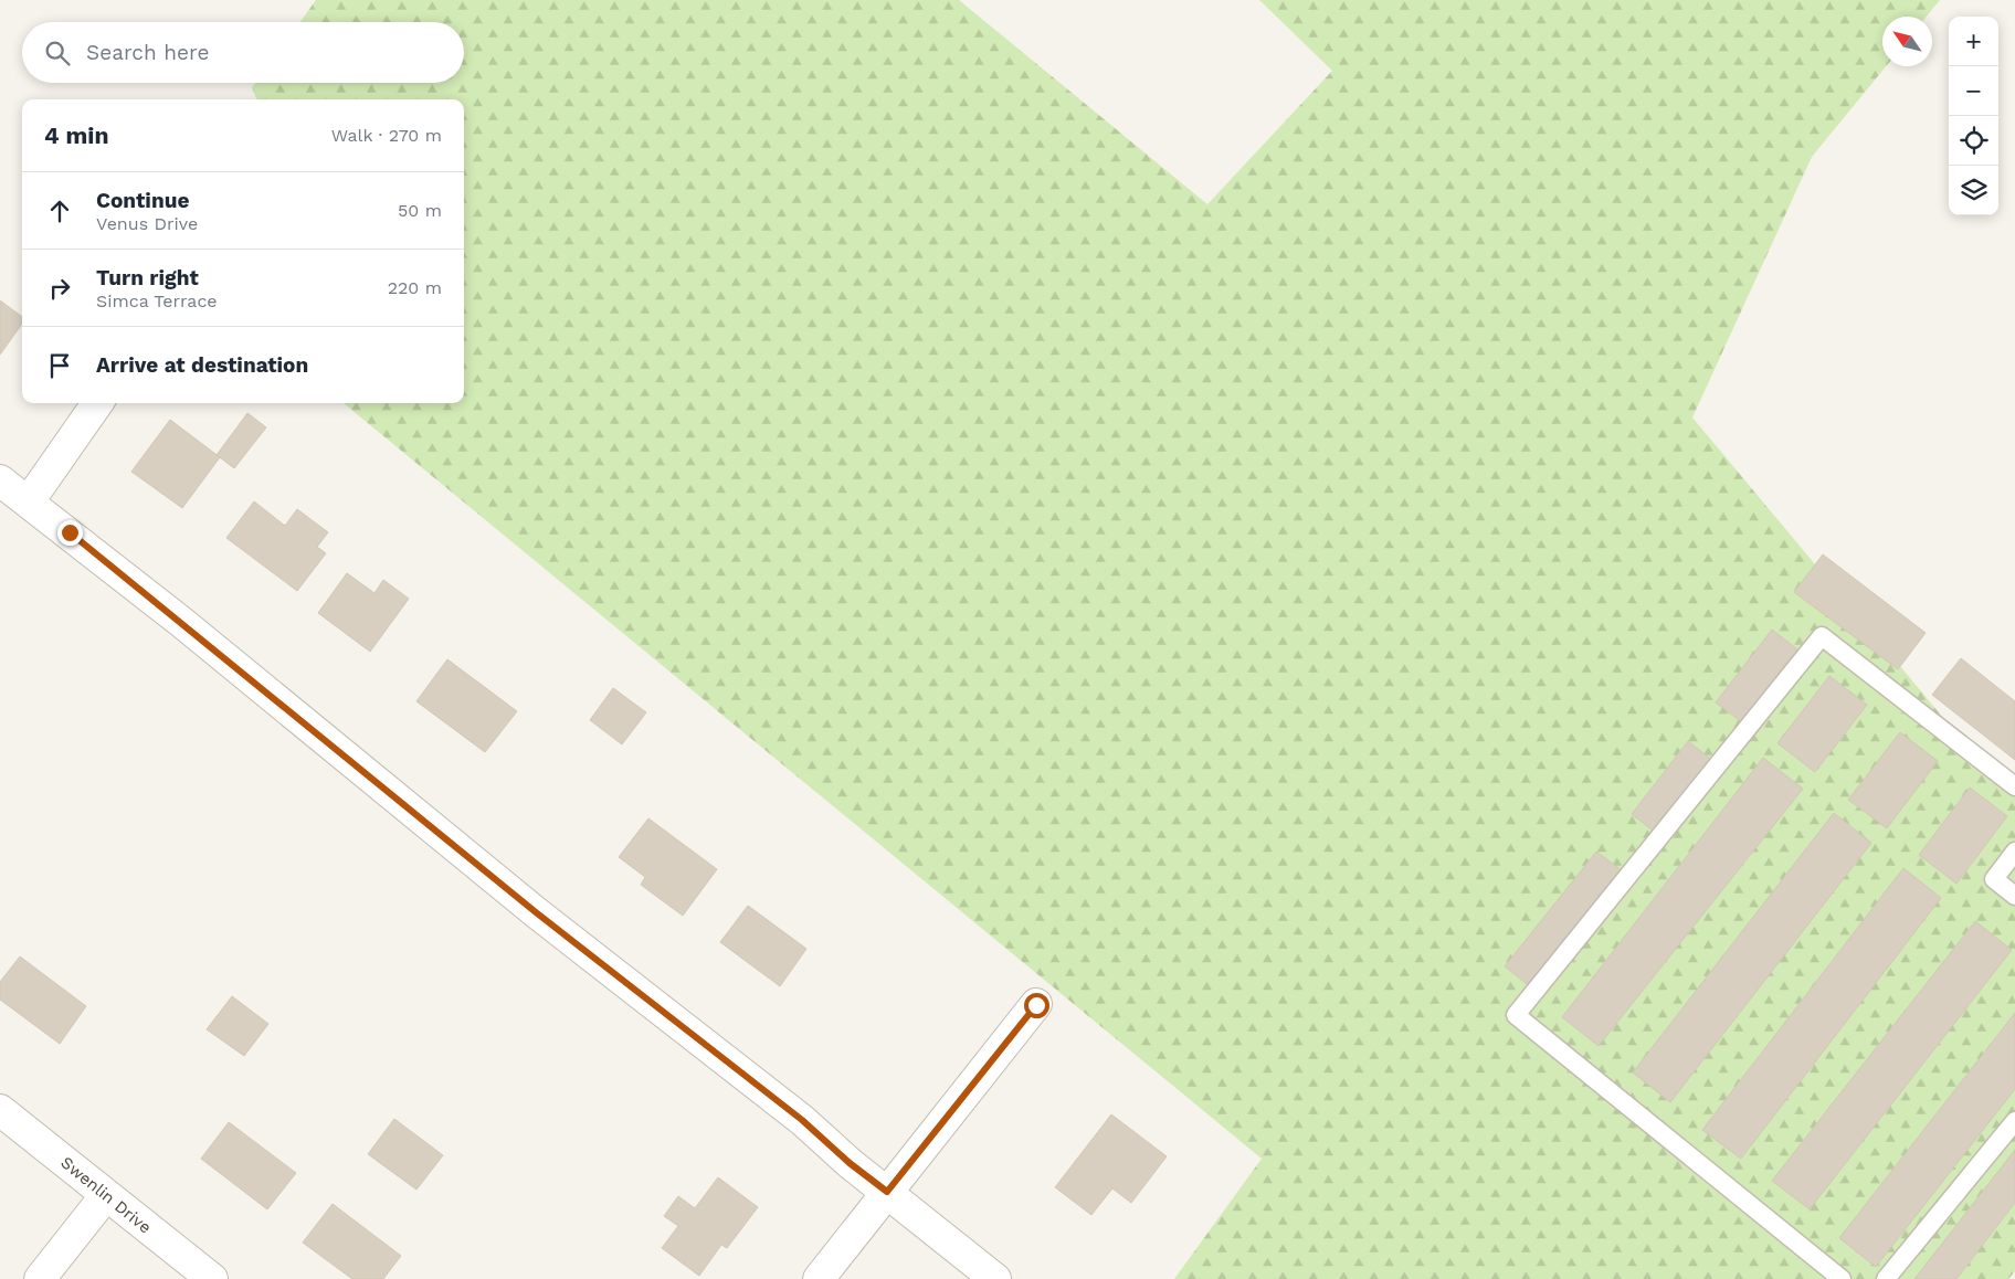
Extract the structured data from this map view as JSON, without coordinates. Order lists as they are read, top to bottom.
{
  "streets": {
    "street": ["Swenlin Drive"]
  },
  "north": "top left",
  "page": {
    "map_buttons": ["+", "−"],
    "search": "Search here",
    "heading": ["4 min", "Walk · 270 m"],
    "list": [
      ["Continue", "Venus Drive", "50 m"],
      ["Turn right", "Simca Terrace", "220 m"],
      "Arrive at destination"
    ]
  }
}
